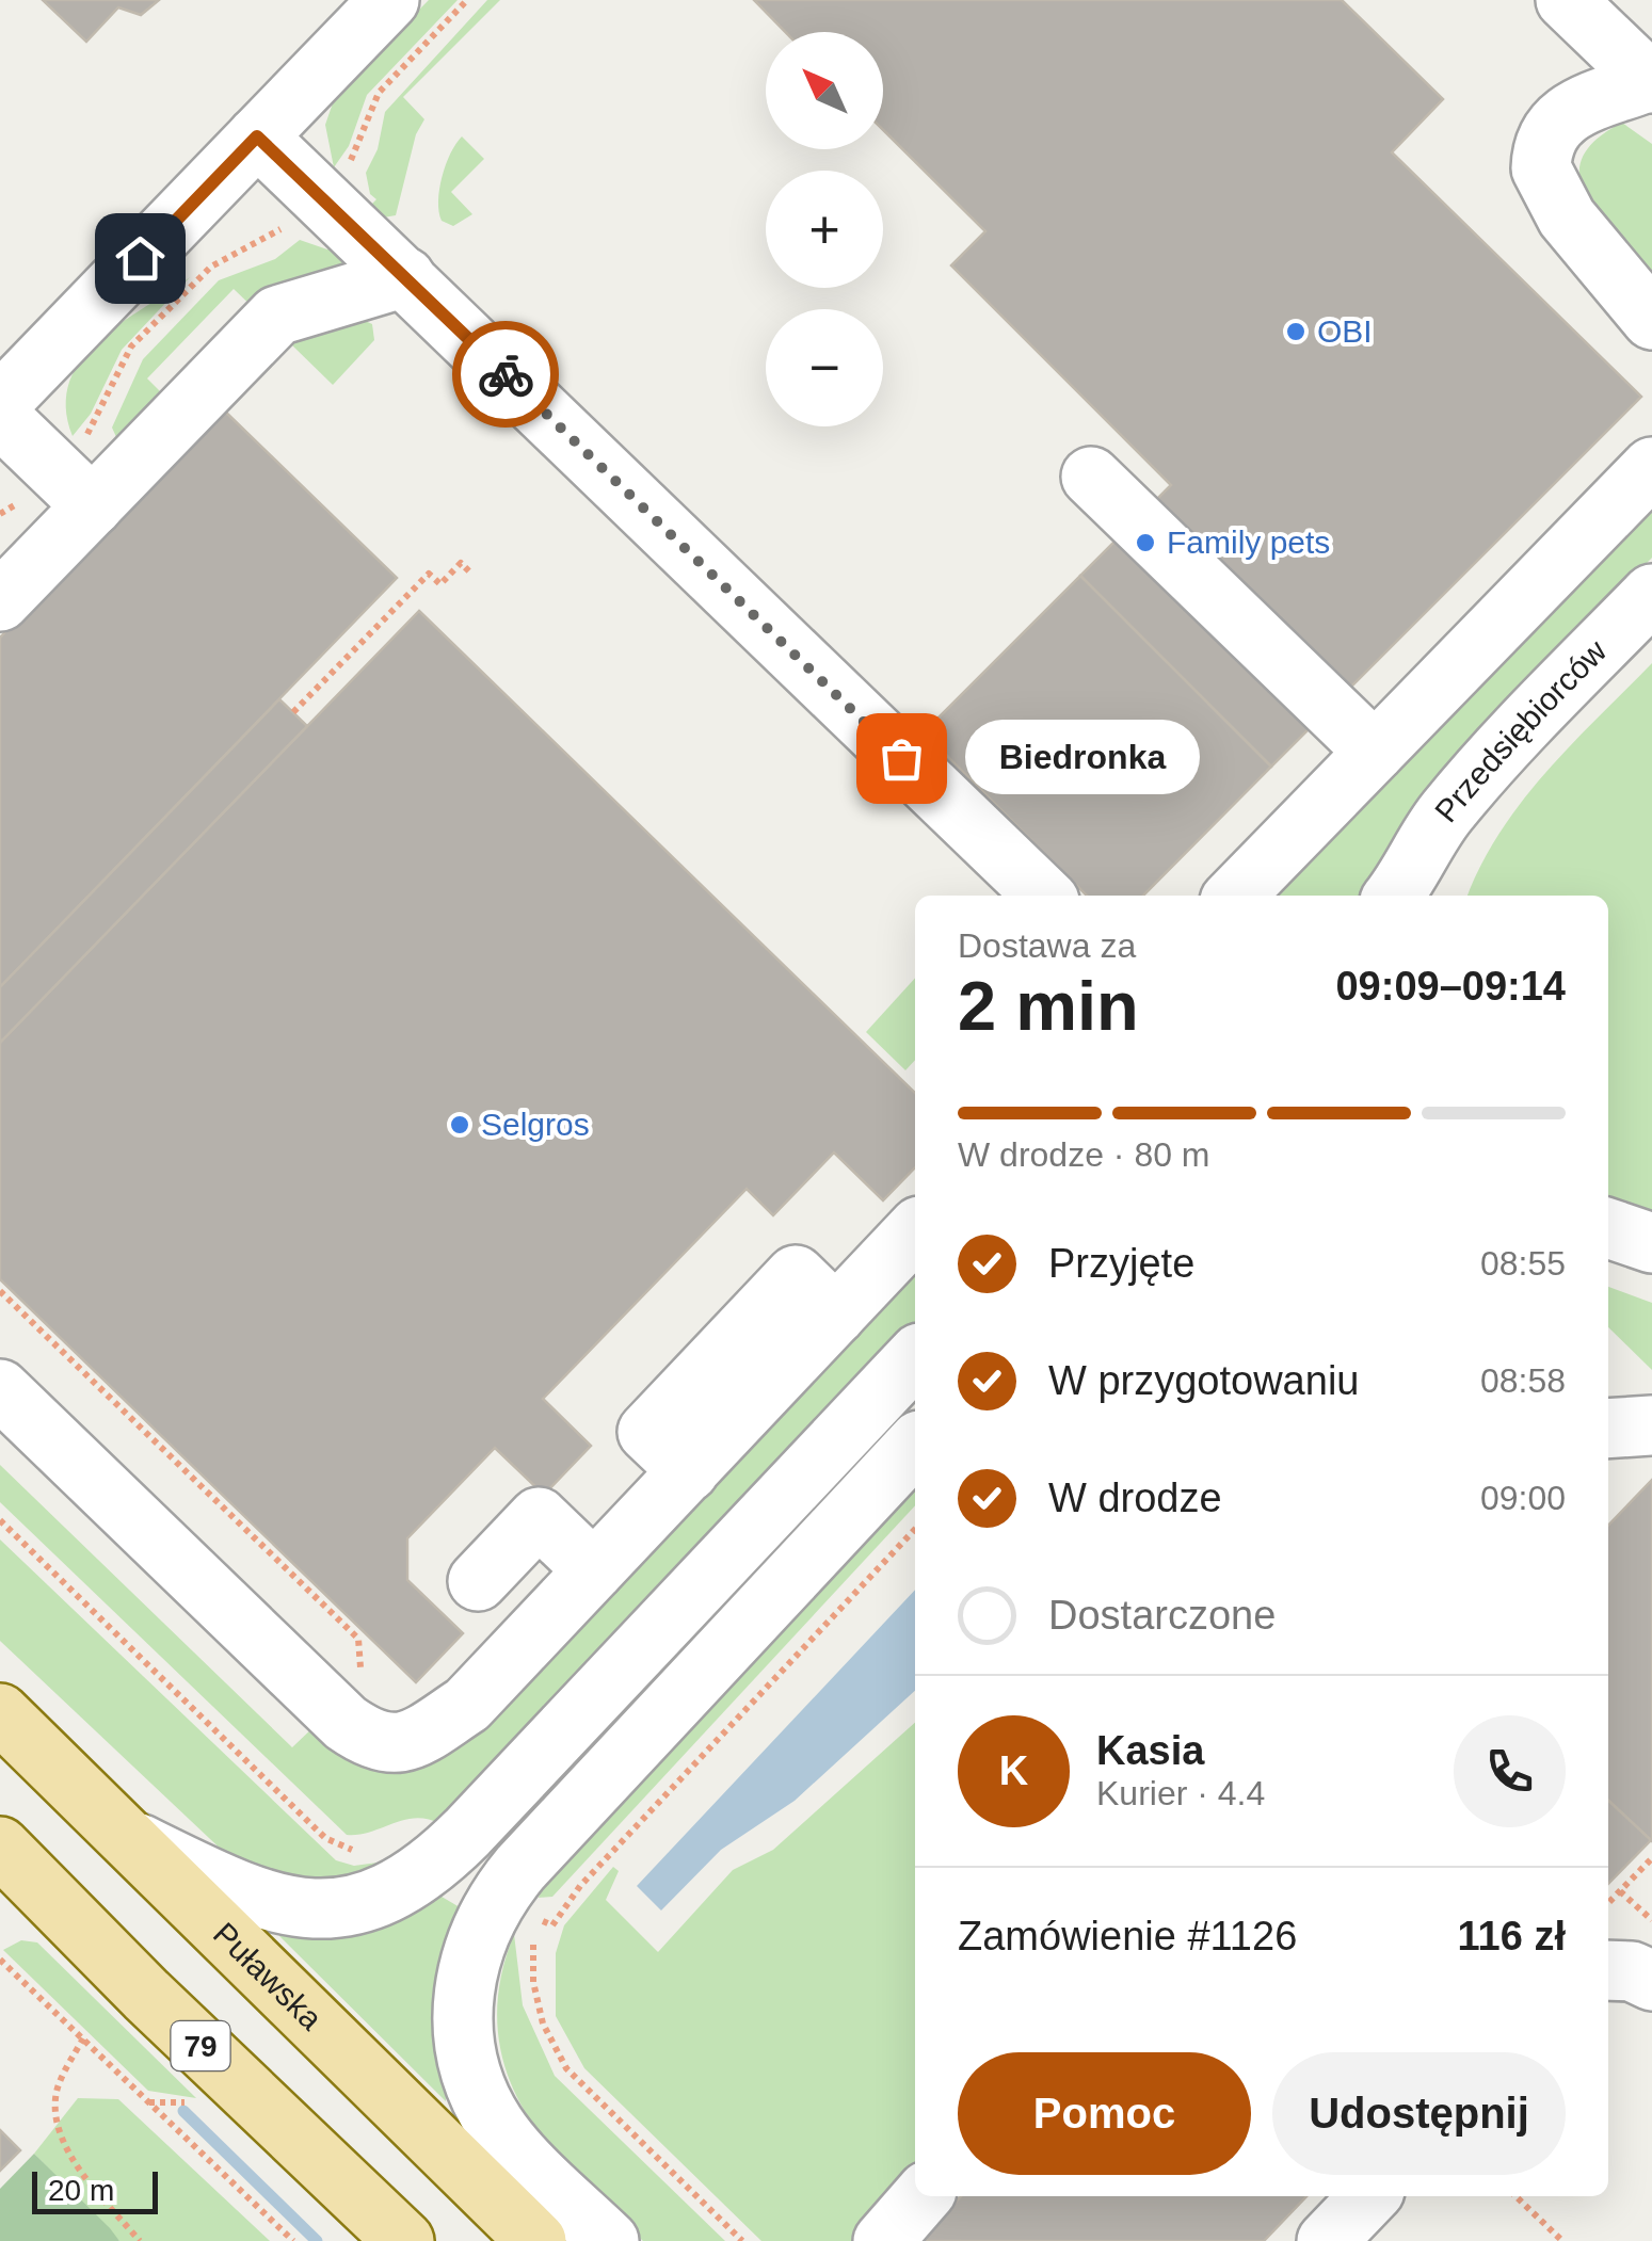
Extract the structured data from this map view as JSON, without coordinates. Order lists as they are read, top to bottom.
{
  "streets": {
    "main road": ["Puławska", "79"],
    "street": ["Przedsiębiorców"]
  },
  "places": [
    "OBI",
    "Family pets",
    "Biedronka",
    "Selgros"
  ],
  "scale_bar": "20 m",
  "north": "top left",
  "page": {
    "map_buttons": ["+", "−"],
    "bubble": "Biedronka",
    "heading": ["2 min", "Dostawa za", "09:09–09:14"],
    "panel": [
      "Kasia",
      "Kurier · 4.4",
      "Zamówienie #1126",
      "116 zł"
    ],
    "bar": "W drodze · 80 m",
    "list": [
      ["Przyjęte", "08:55"],
      ["W przygotowaniu", "08:58"],
      ["W drodze", "09:00"],
      "Dostarczone"
    ],
    "round": "K",
    "buttons": ["Pomoc", "Udostępnij"],
    "scale": "20 m"
  }
}
